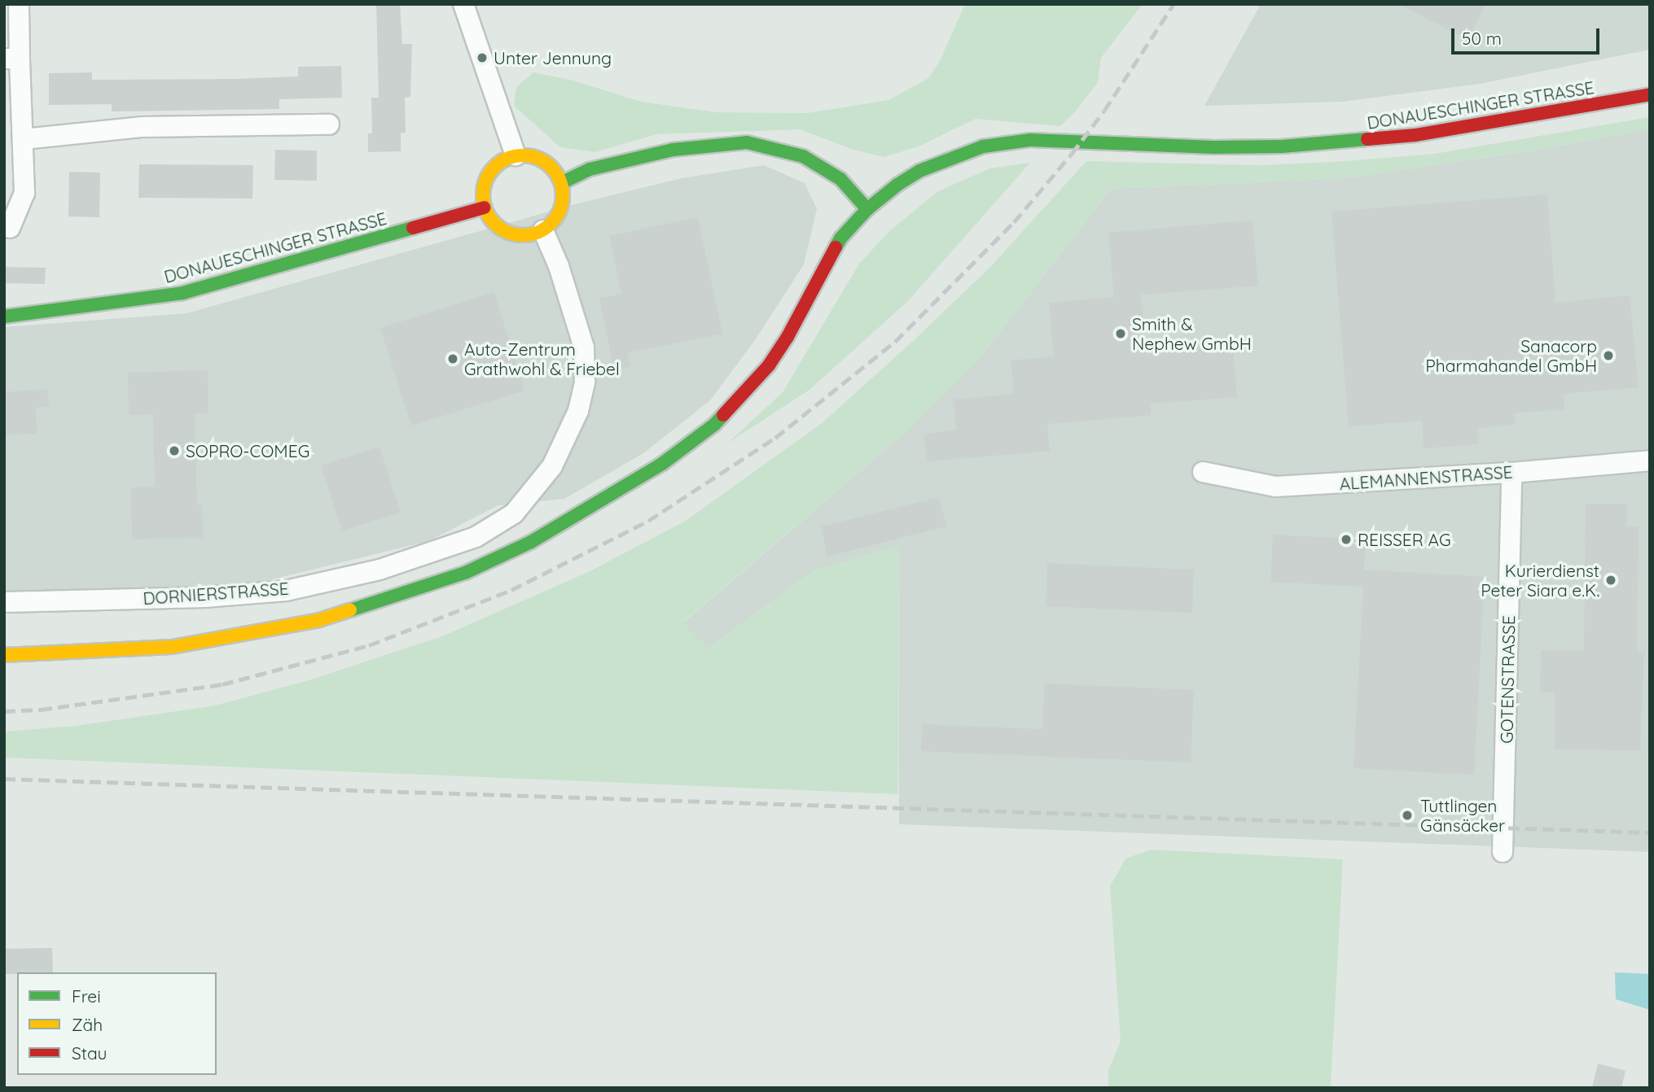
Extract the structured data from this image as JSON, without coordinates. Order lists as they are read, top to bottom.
{
  "streets": {
    "main road": ["DONAUESCHINGER STRASSE"],
    "street": ["ALEMANNENSTRASSE", "DORNIERSTRASSE", "GOTENSTRASSE"]
  },
  "crossings": [
    ["DONAUESCHINGER STRASSE", "DORNIERSTRASSE"],
    ["ALEMANNENSTRASSE", "GOTENSTRASSE"]
  ],
  "places": [
    "Unter Jennung",
    "Smith & Nephew GmbH",
    "Sanacorp Pharmahandel GmbH",
    "Auto-Zentrum Grathwohl & Friebel",
    "SOPRO-COMEG",
    "REISSER AG",
    "Kurierdienst Peter Siara e.K.",
    "Tuttlingen Gänsäcker"
  ],
  "legend": ["Frei", "Zäh", "Stau"],
  "scale_bar": "50 m"
}
